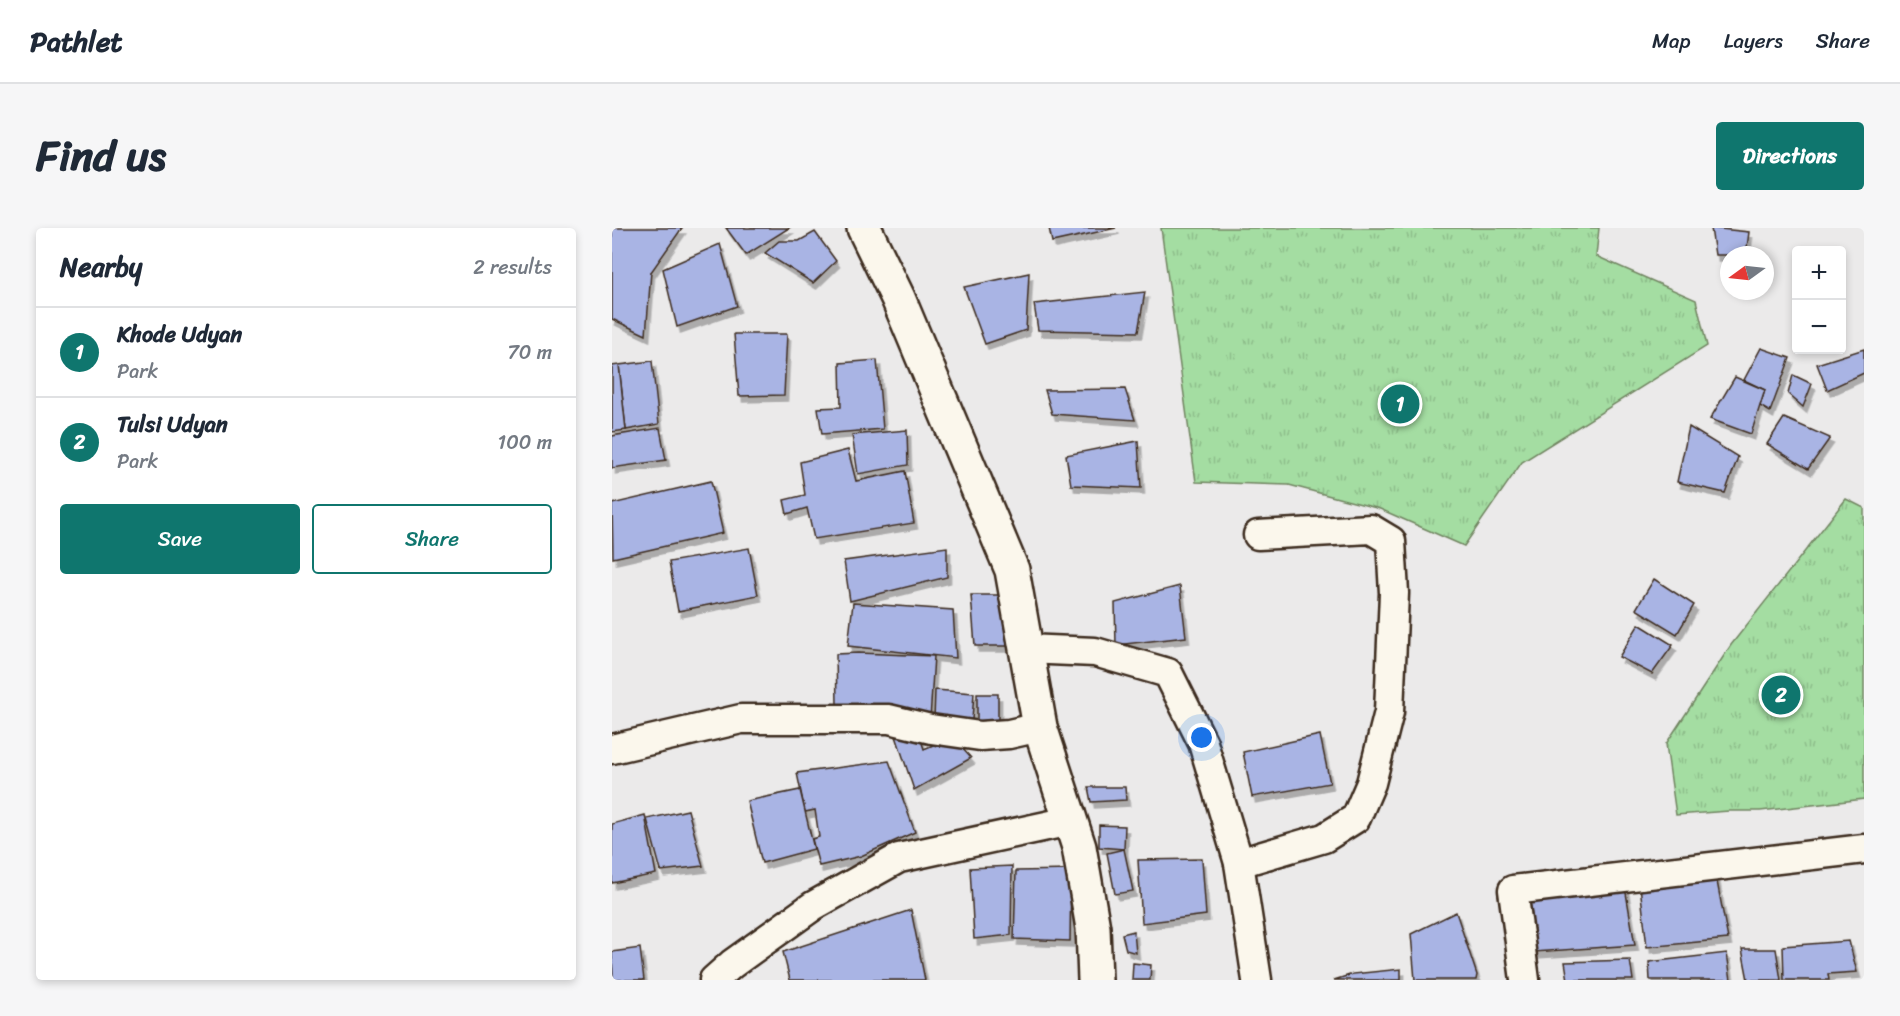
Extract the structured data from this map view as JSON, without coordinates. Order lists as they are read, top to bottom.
{
  "north": "left",
  "page": {
    "header": "Pathlet",
    "nav": ["Map", "Layers", "Share"],
    "title": "Find us",
    "buttons": [
      "Directions",
      ["Save", "Share"]
    ],
    "heading": ["Nearby", "2 results"],
    "map_buttons": ["+", "−"],
    "list": [
      {
        "mark": "1",
        "name": "Khode Udyan",
        "note": "Park",
        "value": "70 m"
      },
      {
        "mark": "2",
        "name": "Tulsi Udyan",
        "note": "Park",
        "value": "100 m"
      }
    ],
    "pins": ["1", "2"]
  }
}
